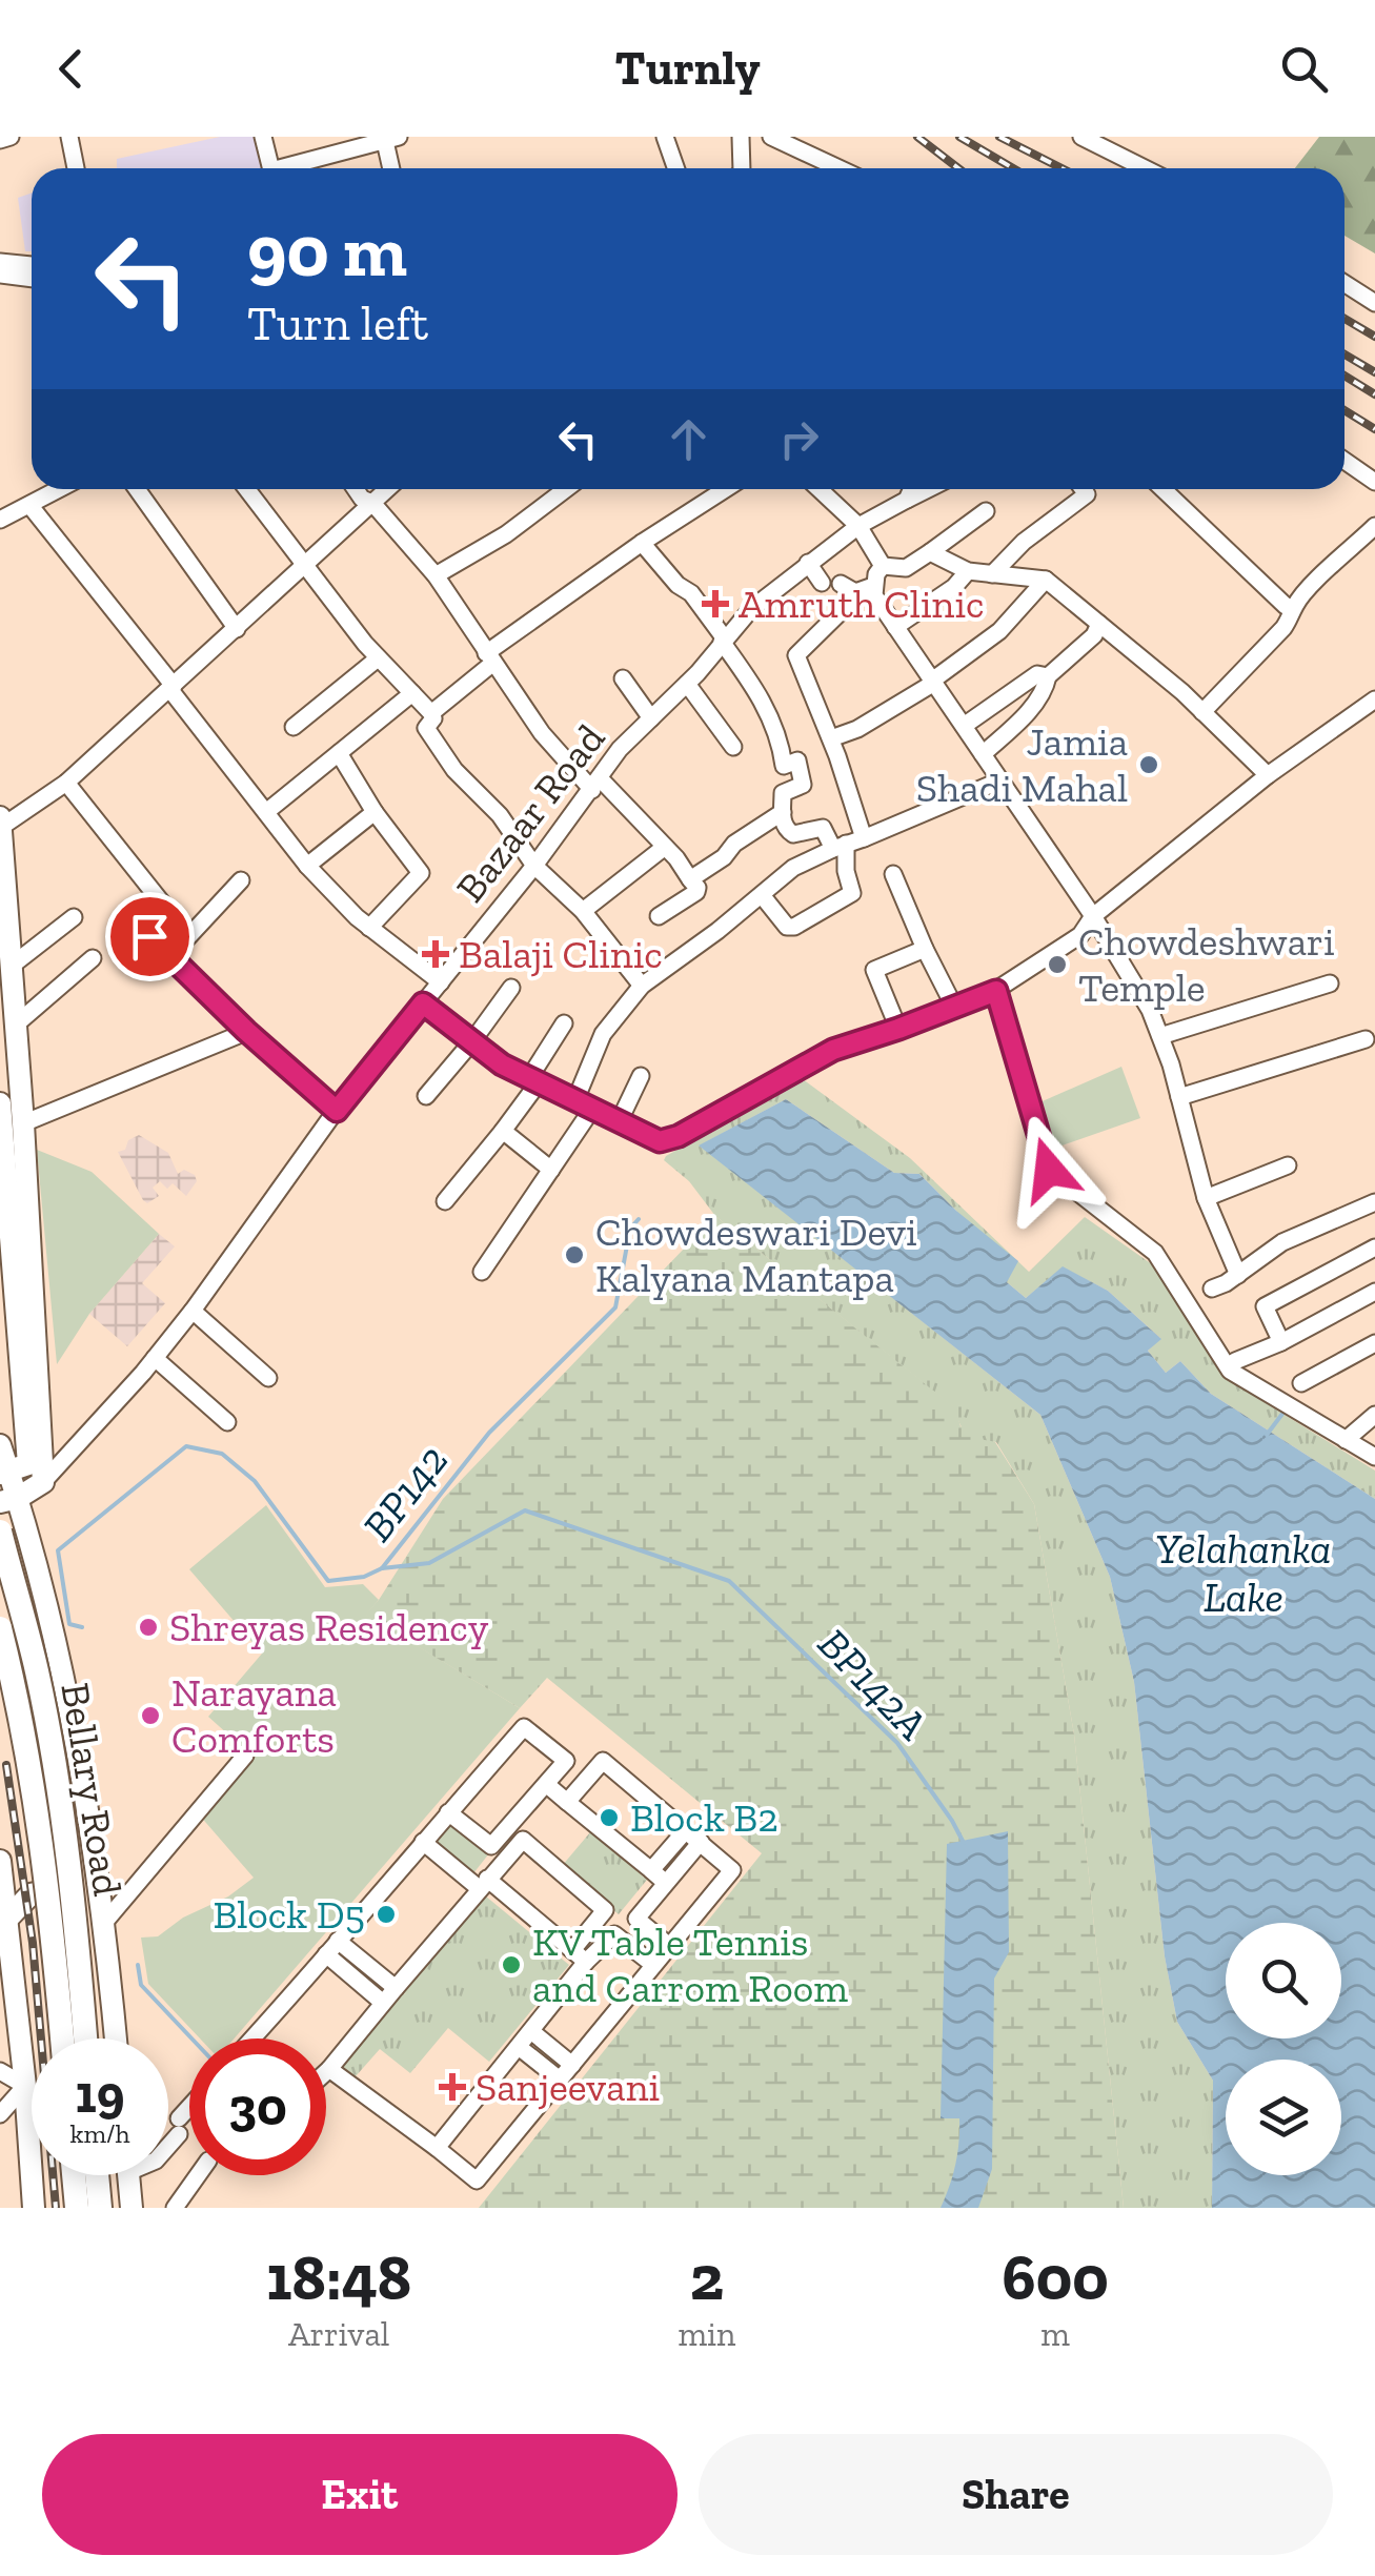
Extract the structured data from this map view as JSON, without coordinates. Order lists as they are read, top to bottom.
{
  "streets": {
    "highway": ["Bellary Road"],
    "street": ["Bazaar Road"]
  },
  "water": ["BP142", "Yelahanka Lake", "BP142A"],
  "places": {
    "health": ["Amruth Clinic", "Balaji Clinic", "Sanjeevani"],
    "other": [
      "Jamia Shadi Mahal",
      "Chowdeshwari Temple",
      "Chowdeswari Devi Kalyana Mantapa",
      "Shreyas Residency",
      "Narayana Comforts",
      "Block B2",
      "Block D5",
      "KV Table Tennis and Carrom Room"
    ]
  },
  "page": {
    "header": "Turnly",
    "turn": ["90 m", "Turn left"],
    "speed": "19 km/h",
    "limit": "30",
    "eta": [
      "18:48",
      "Arrival",
      "2",
      "min",
      "600",
      "m"
    ],
    "buttons": ["Exit", "Share"]
  }
}
